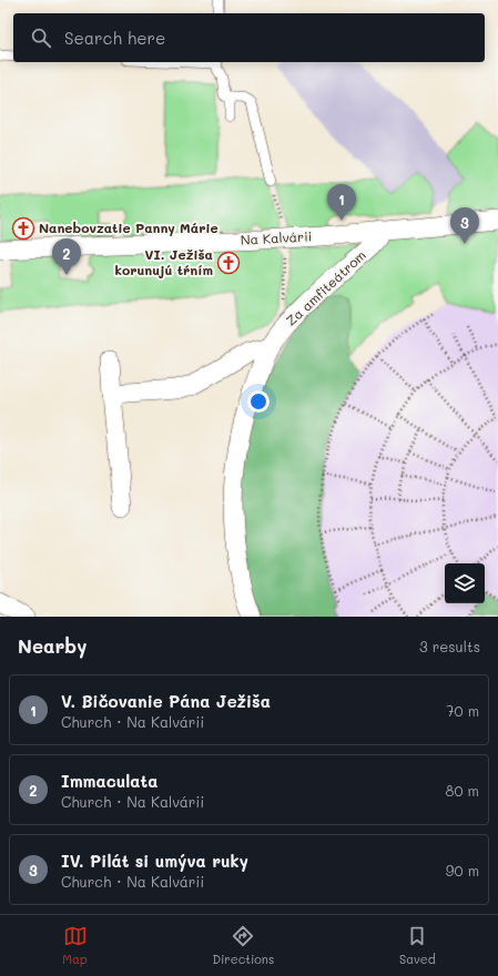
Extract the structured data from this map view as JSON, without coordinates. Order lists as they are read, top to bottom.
{
  "streets": {
    "street": ["Na Kalvárii", "Za amfiteátrom"]
  },
  "crossings": [
    ["Na Kalvárii", "Za amfiteátrom"]
  ],
  "places": {
    "church": ["Nanebovzatie Panny Márie", "VI. Ježiša korunujú tŕním"]
  },
  "page": {
    "search": "Search here",
    "pins": ["1", "3", "2"],
    "heading": ["Nearby", "3 results"],
    "list": [
      {
        "mark": "1",
        "name": "V. Bičovanie Pána Ježiša",
        "note": "Church · Na Kalvárii",
        "value": "70 m"
      },
      {
        "mark": "2",
        "name": "Immaculata",
        "note": "Church · Na Kalvárii",
        "value": "80 m"
      },
      {
        "mark": "3",
        "name": "IV. Pilát si umýva ruky",
        "note": "Church · Na Kalvárii",
        "value": "90 m"
      }
    ],
    "nav": ["Map", "Directions", "Saved"]
  }
}
